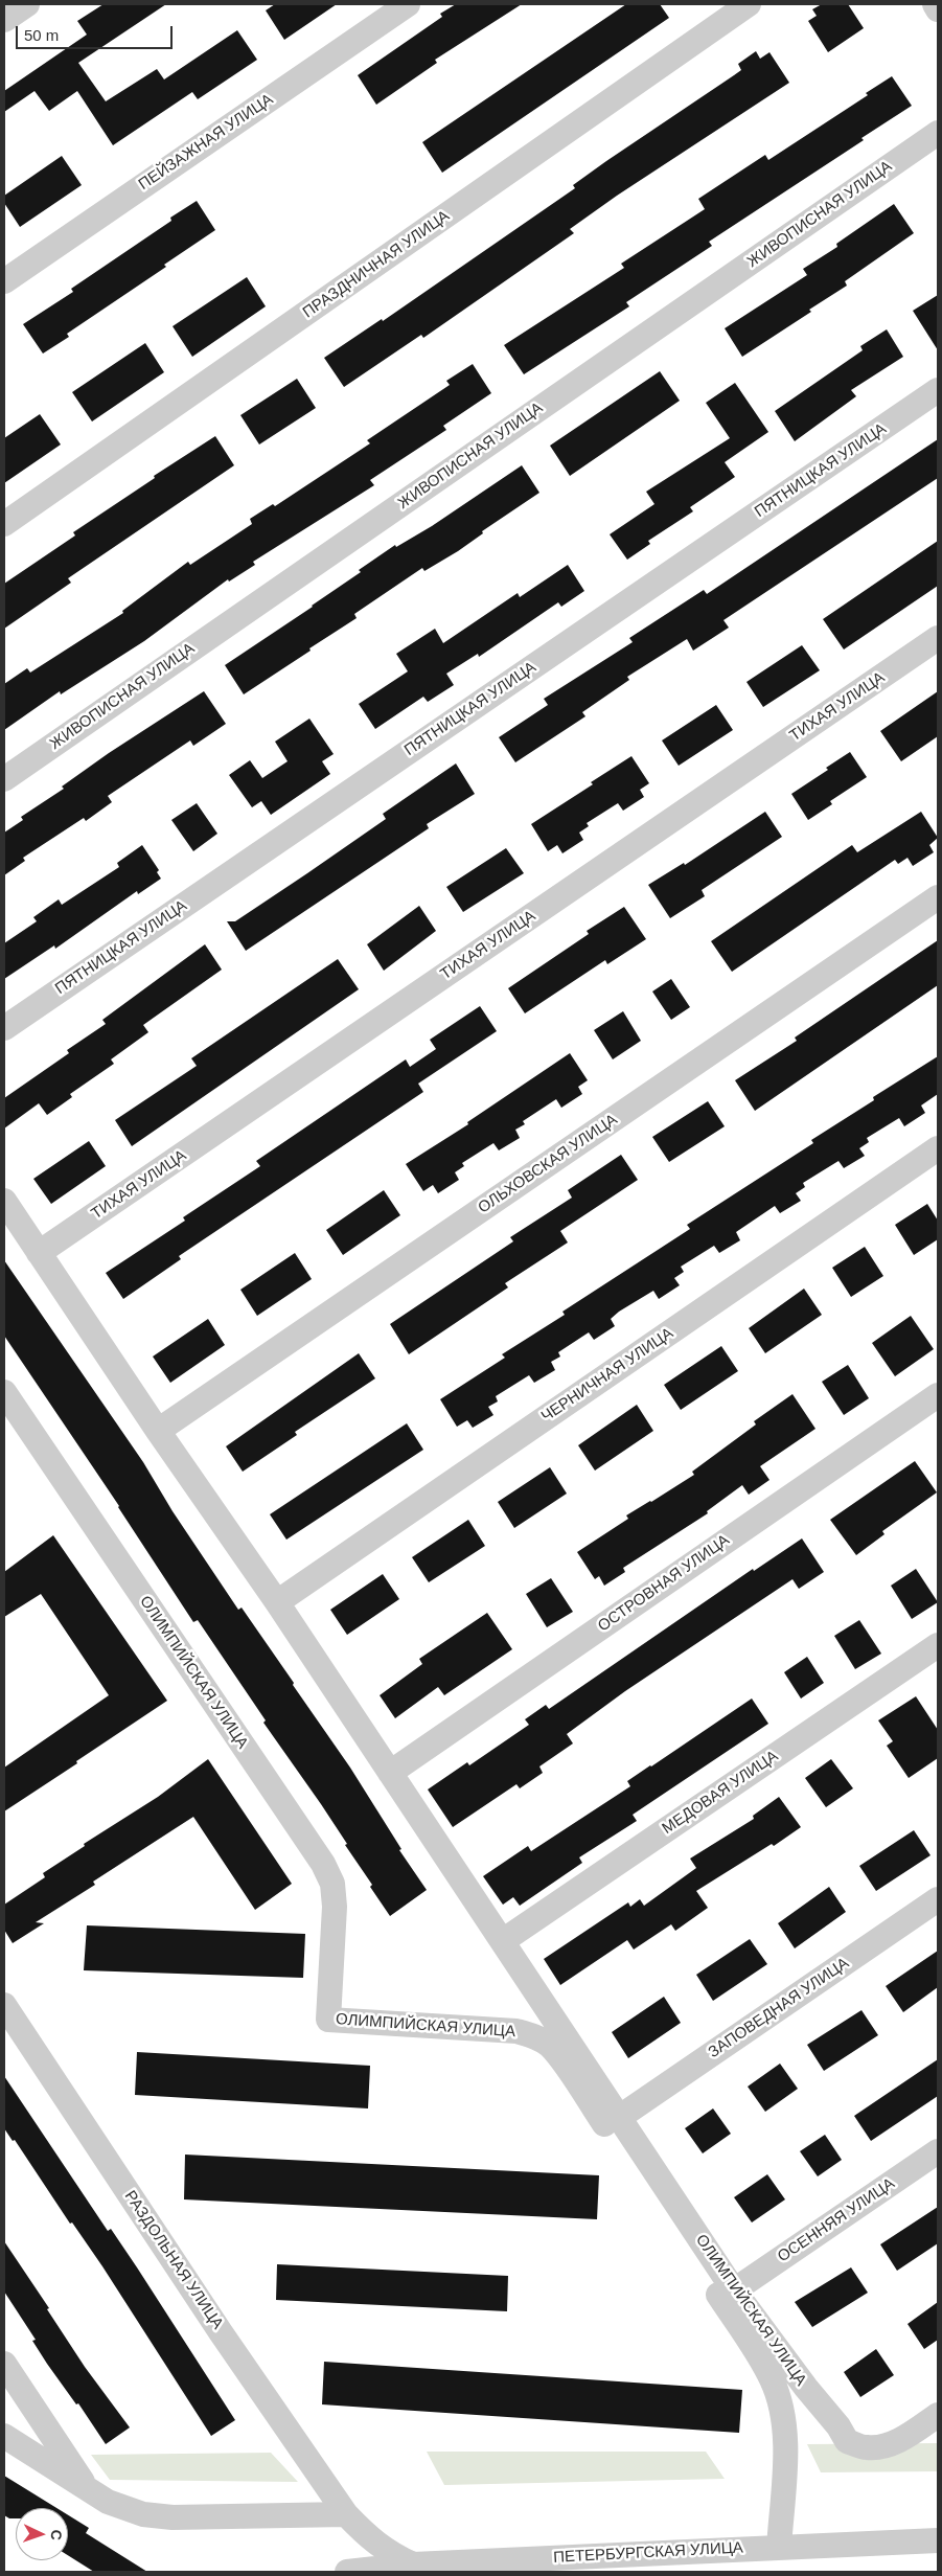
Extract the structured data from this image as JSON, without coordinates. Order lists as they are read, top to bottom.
{
  "streets": {
    "street": [
      "ПЕЙЗАЖНАЯ УЛИЦА",
      "ЖИВОПИСНАЯ УЛИЦА",
      "ПРАЗДНИЧНАЯ УЛИЦА",
      "ПЯТНИЦКАЯ УЛИЦА",
      "ТИХАЯ УЛИЦА",
      "ОЛЬХОВСКАЯ УЛИЦА",
      "ЧЕРНИЧНАЯ УЛИЦА",
      "ОСТРОВНАЯ УЛИЦА",
      "ОЛИМПИЙСКАЯ УЛИЦА",
      "МЕДОВАЯ УЛИЦА",
      "ЗАПОВЕДНАЯ УЛИЦА",
      "ОСЕННЯЯ УЛИЦА",
      "РАЗДОЛЬНАЯ УЛИЦА",
      "ПЕТЕРБУРГСКАЯ УЛИЦА"
    ]
  },
  "crossings": [
    ["ТИХАЯ УЛИЦА", "ОЛИМПИЙСКАЯ УЛИЦА"],
    ["ОЛЬХОВСКАЯ УЛИЦА", "ОЛИМПИЙСКАЯ УЛИЦА"],
    ["ЧЕРНИЧНАЯ УЛИЦА", "ОЛИМПИЙСКАЯ УЛИЦА"],
    ["ОСТРОВНАЯ УЛИЦА", "ОЛИМПИЙСКАЯ УЛИЦА"],
    ["ОЛИМПИЙСКАЯ УЛИЦА", "МЕДОВАЯ УЛИЦА"],
    ["ОЛИМПИЙСКАЯ УЛИЦА", "ЗАПОВЕДНАЯ УЛИЦА"],
    ["ОЛИМПИЙСКАЯ УЛИЦА", "ОСЕННЯЯ УЛИЦА"],
    ["ОЛИМПИЙСКАЯ УЛИЦА", "ПЕТЕРБУРГСКАЯ УЛИЦА"],
    ["РАЗДОЛЬНАЯ УЛИЦА", "ПЕТЕРБУРГСКАЯ УЛИЦА"]
  ],
  "scale_bar": "50 m",
  "north": "right"
}
